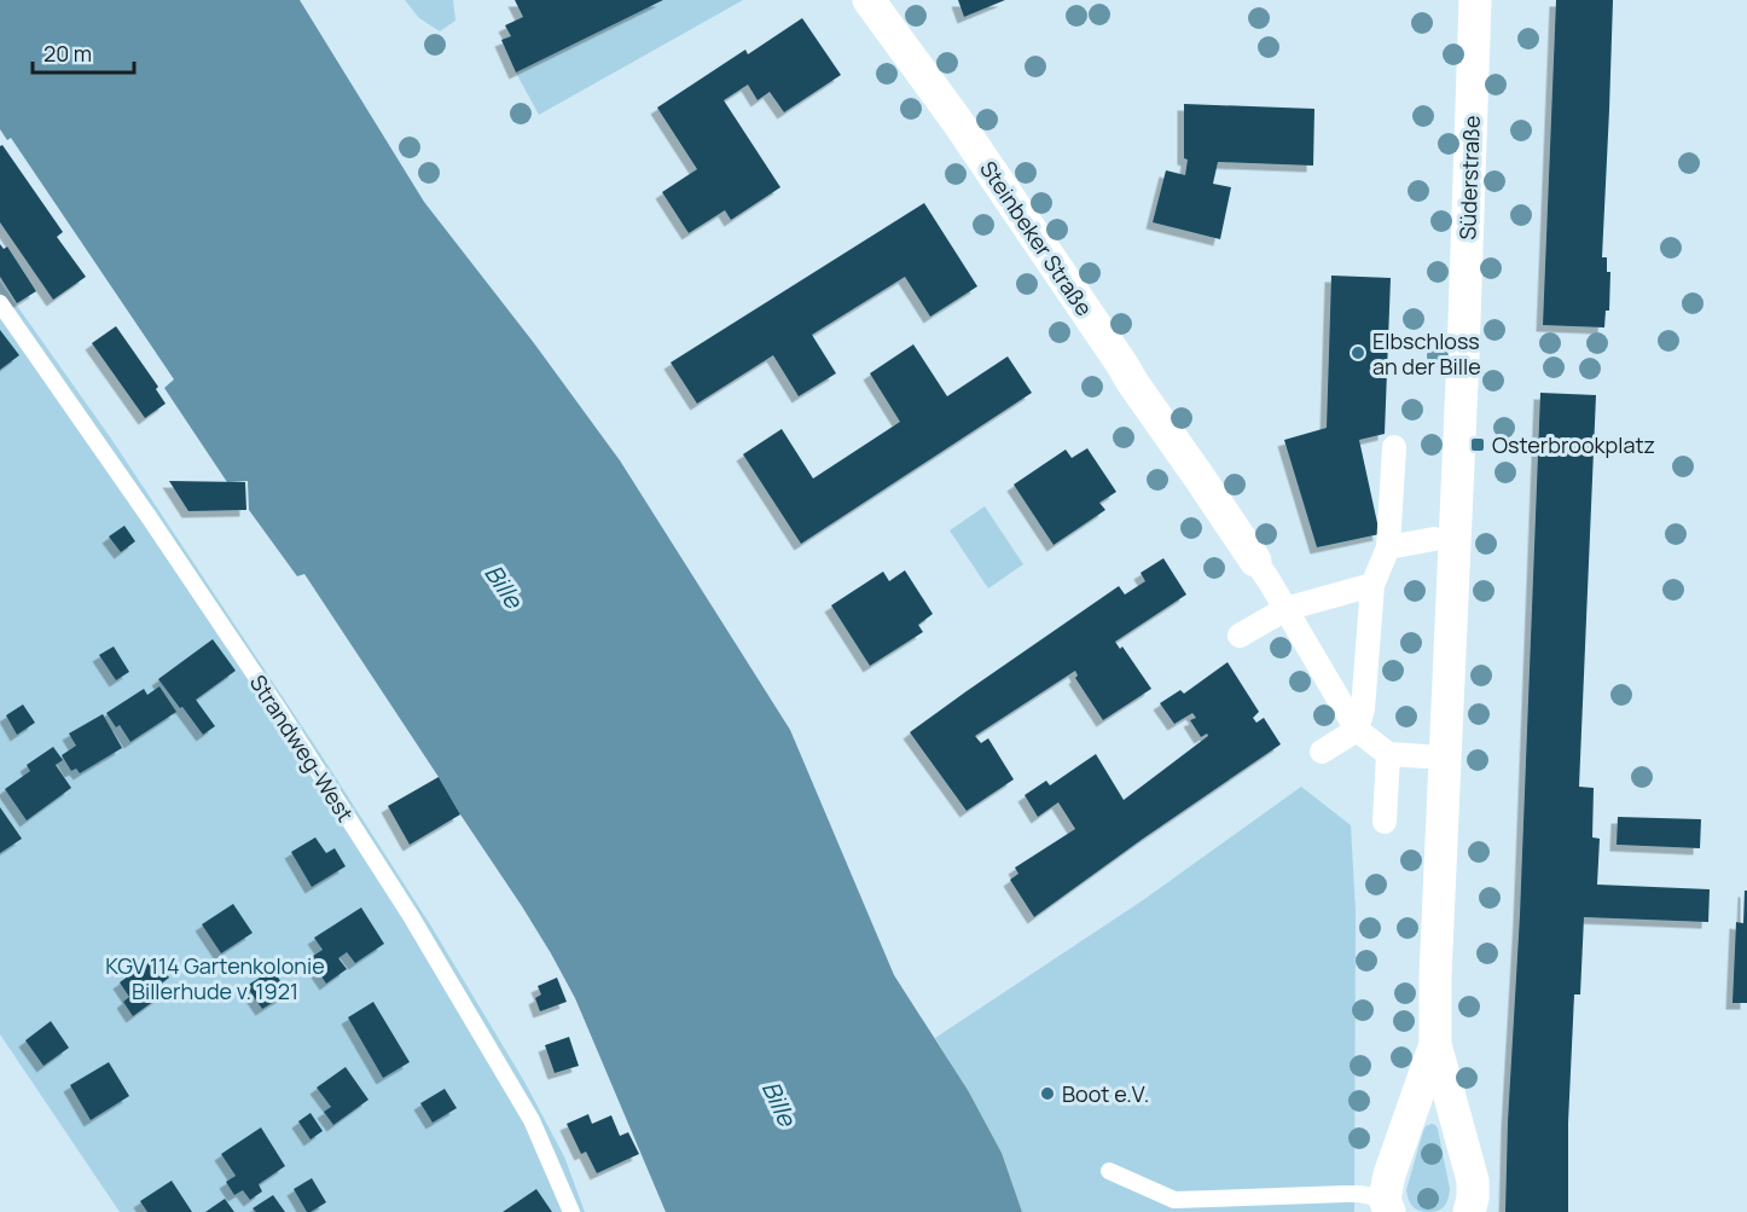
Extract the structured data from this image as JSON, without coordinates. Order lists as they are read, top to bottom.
{
  "streets": {
    "street": ["Süderstraße", "Steinbeker Straße"],
    "lane": ["Strandweg-West"]
  },
  "water": ["Bille"],
  "parks": ["KGV 114 Gartenkolonie Billerhude v. 1921"],
  "places": {
    "other": ["Elbschloss an der Bille", "Boot e.V."],
    "transit": ["Osterbrookplatz"]
  },
  "scale_bar": "20 m"
}
